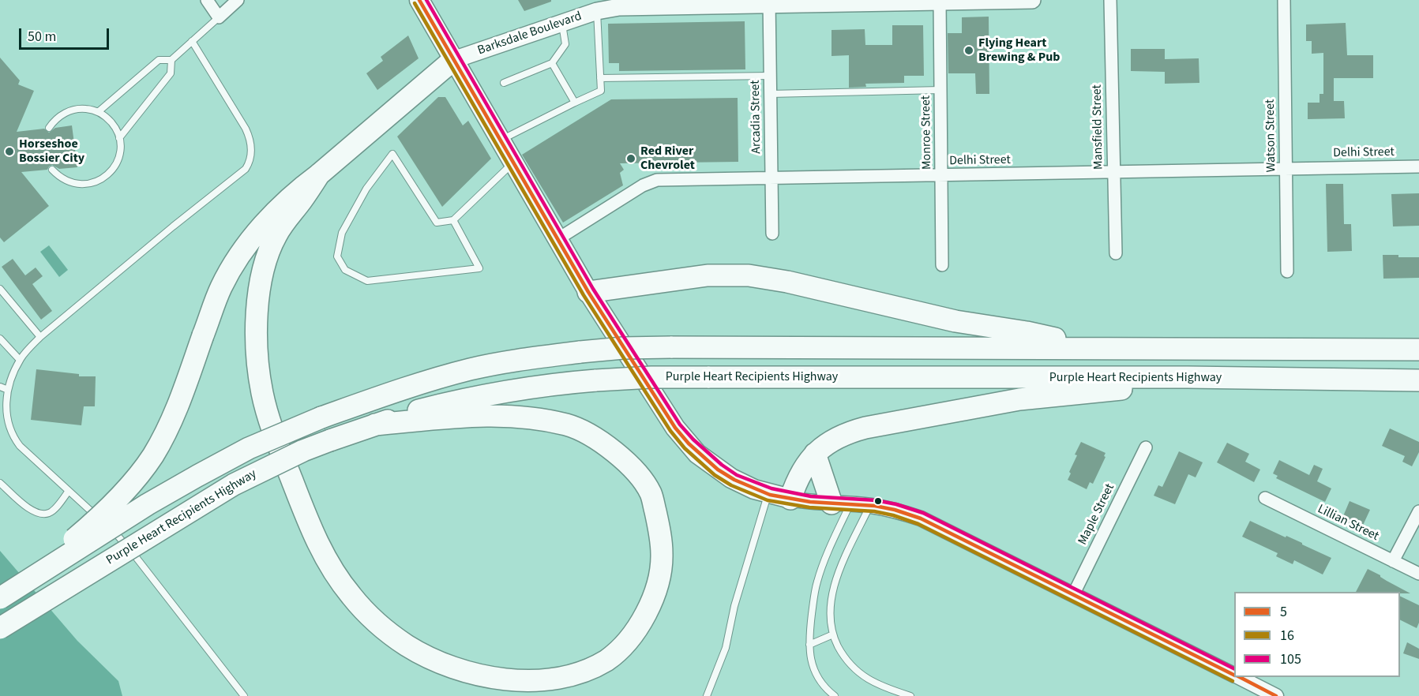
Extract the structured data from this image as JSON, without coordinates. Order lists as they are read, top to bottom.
{
  "streets": {
    "highway": ["Purple Heart Recipients Highway"],
    "main road": ["Barksdale Boulevard"],
    "street": [
      "Arcadia Street",
      "Mansfield Street",
      "Monroe Street",
      "Watson Street",
      "Delhi Street",
      "Maple Street",
      "Lillian Street"
    ]
  },
  "crossings": [
    ["Barksdale Boulevard", "Arcadia Street"],
    ["Barksdale Boulevard", "Monroe Street"],
    ["Arcadia Street", "Delhi Street"],
    ["Mansfield Street", "Delhi Street"],
    ["Monroe Street", "Delhi Street"],
    ["Watson Street", "Delhi Street"]
  ],
  "places": ["Flying Heart Brewing & Pub", "Horseshoe Bossier City", "Red River Chevrolet"],
  "lines": ["transit line 5", "transit line 105", "transit line 16"],
  "legend": ["5", "16", "105"],
  "scale_bar": "50 m"
}
